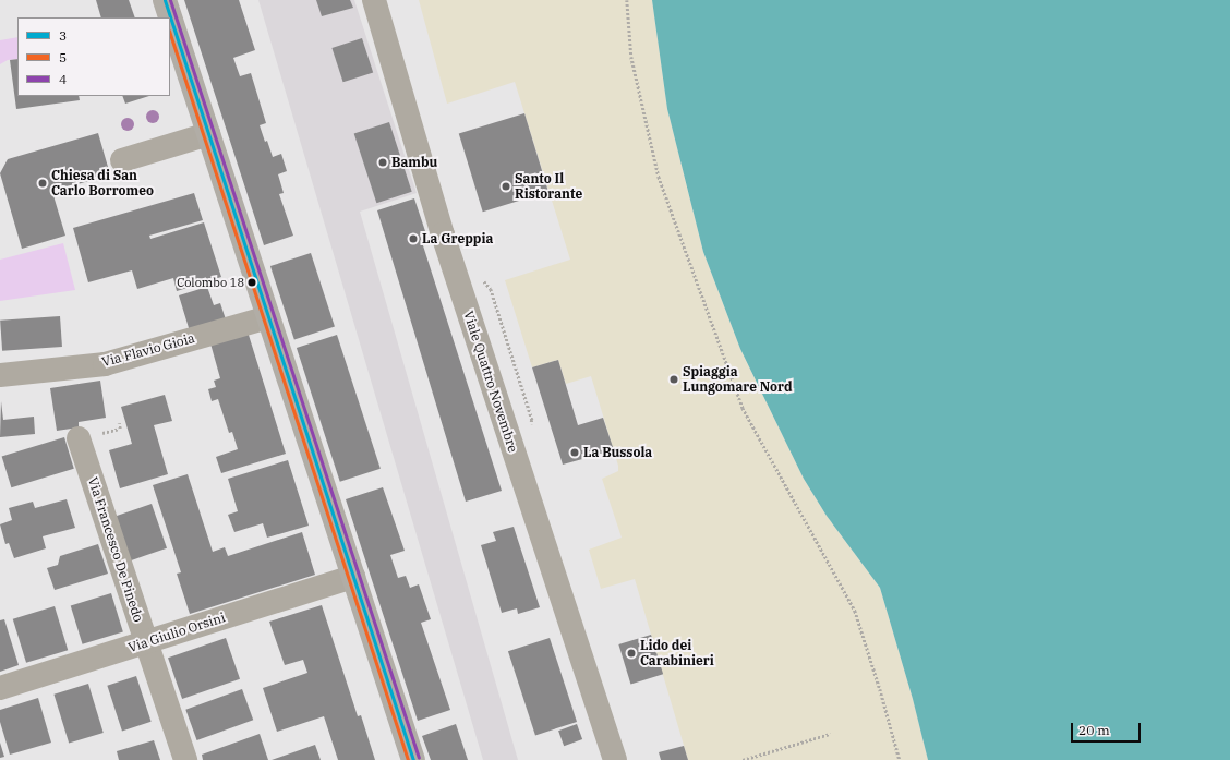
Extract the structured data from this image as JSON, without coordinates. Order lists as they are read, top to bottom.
{
  "streets": {
    "street": [
      "Via Flavio Gioia",
      "Viale Quattro Novembre",
      "Via Francesco De Pinedo",
      "Via Giulio Orsini"
    ]
  },
  "crossings": [
    ["Via Francesco De Pinedo", "Via Giulio Orsini"]
  ],
  "places": [
    "Bambu",
    "Chiesa di San Carlo Borromeo",
    "Santo Il Ristorante",
    "La Greppia",
    "Colombo 18",
    "Spiaggia Lungomare Nord",
    "La Bussola",
    "Lido dei Carabinieri"
  ],
  "lines": ["transit line 3", "transit line 4", "transit line 5"],
  "legend": ["3", "5", "4"],
  "scale_bar": "20 m"
}
